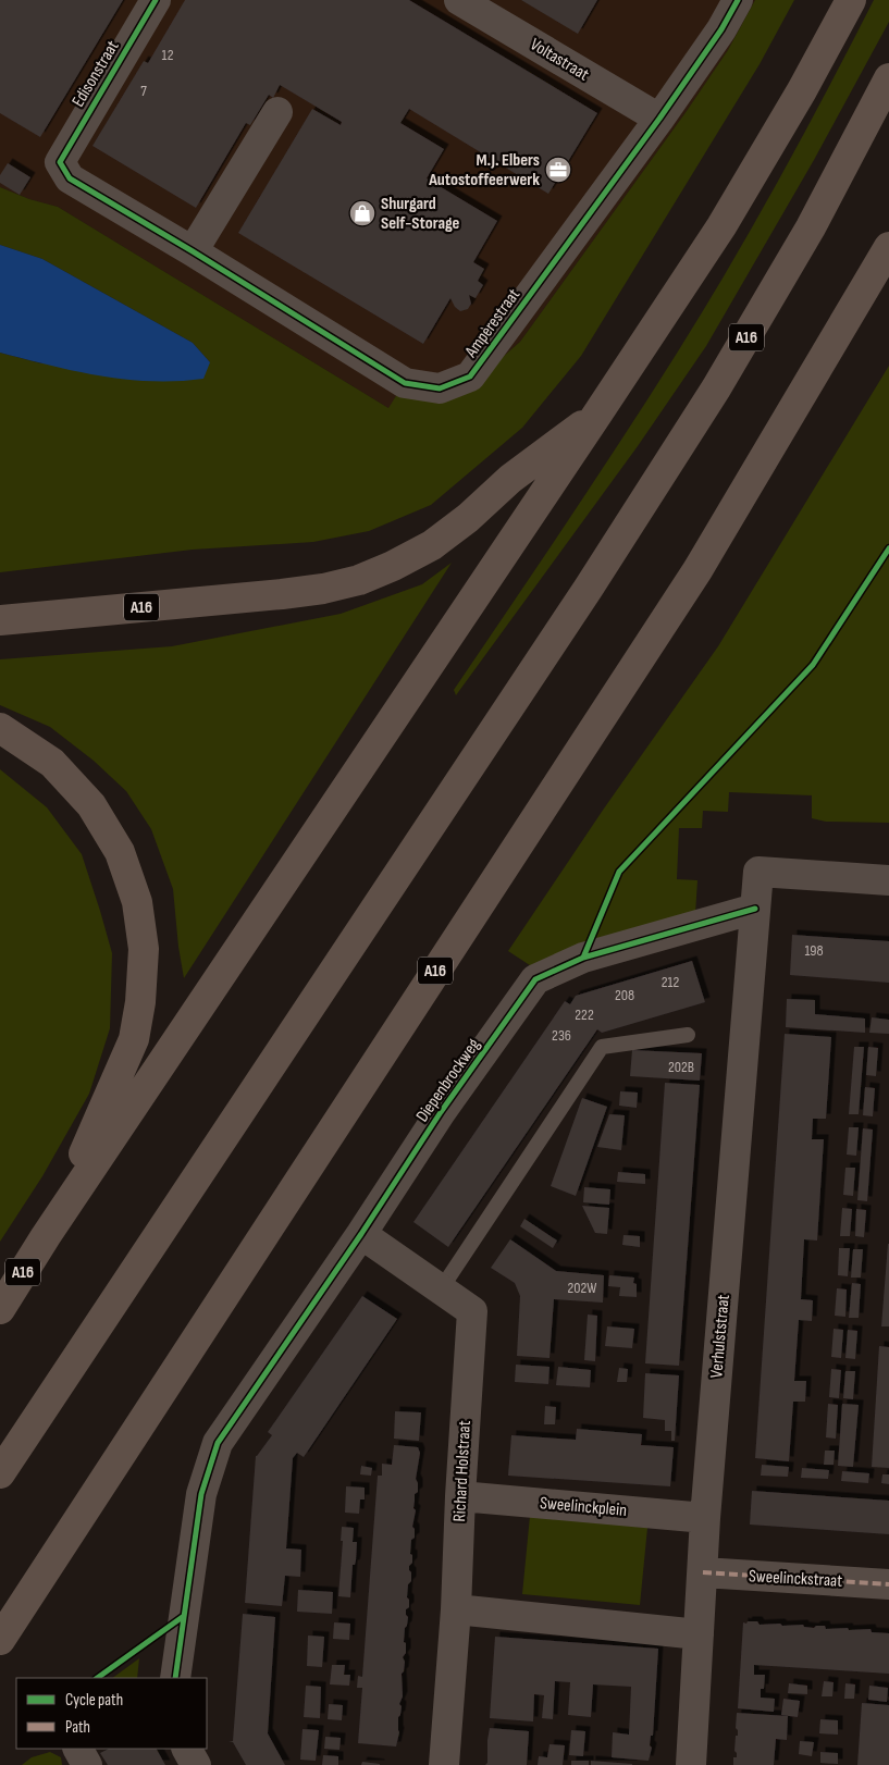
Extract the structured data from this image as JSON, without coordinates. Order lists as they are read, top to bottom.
{
  "streets": {
    "highway": ["A16"],
    "street": [
      "Voltastraat",
      "Edisonstraat",
      "Ampèrestraat",
      "Diepenbrockweg",
      "Verhulststraat",
      "Richard Holstraat",
      "Sweelinckplein",
      "Sweelinckstraat"
    ]
  },
  "crossings": [
    ["Voltastraat", "Ampèrestraat"],
    ["Edisonstraat", "Ampèrestraat"],
    ["Diepenbrockweg", "Verhulststraat"],
    ["Diepenbrockweg", "Richard Holstraat"],
    ["Verhulststraat", "Sweelinckplein"],
    ["Verhulststraat", "Sweelinckstraat"],
    ["Richard Holstraat", "Sweelinckplein"]
  ],
  "places": {
    "office": ["M.J. Elbers Autostoffeerwerk"],
    "shop": ["Shurgard Self-Storage"]
  },
  "house_numbers": [
    "12",
    "7",
    "198",
    "212",
    "208",
    "222",
    "236",
    "202B",
    "202W"
  ],
  "legend": ["Cycle path", "Path"]
}
